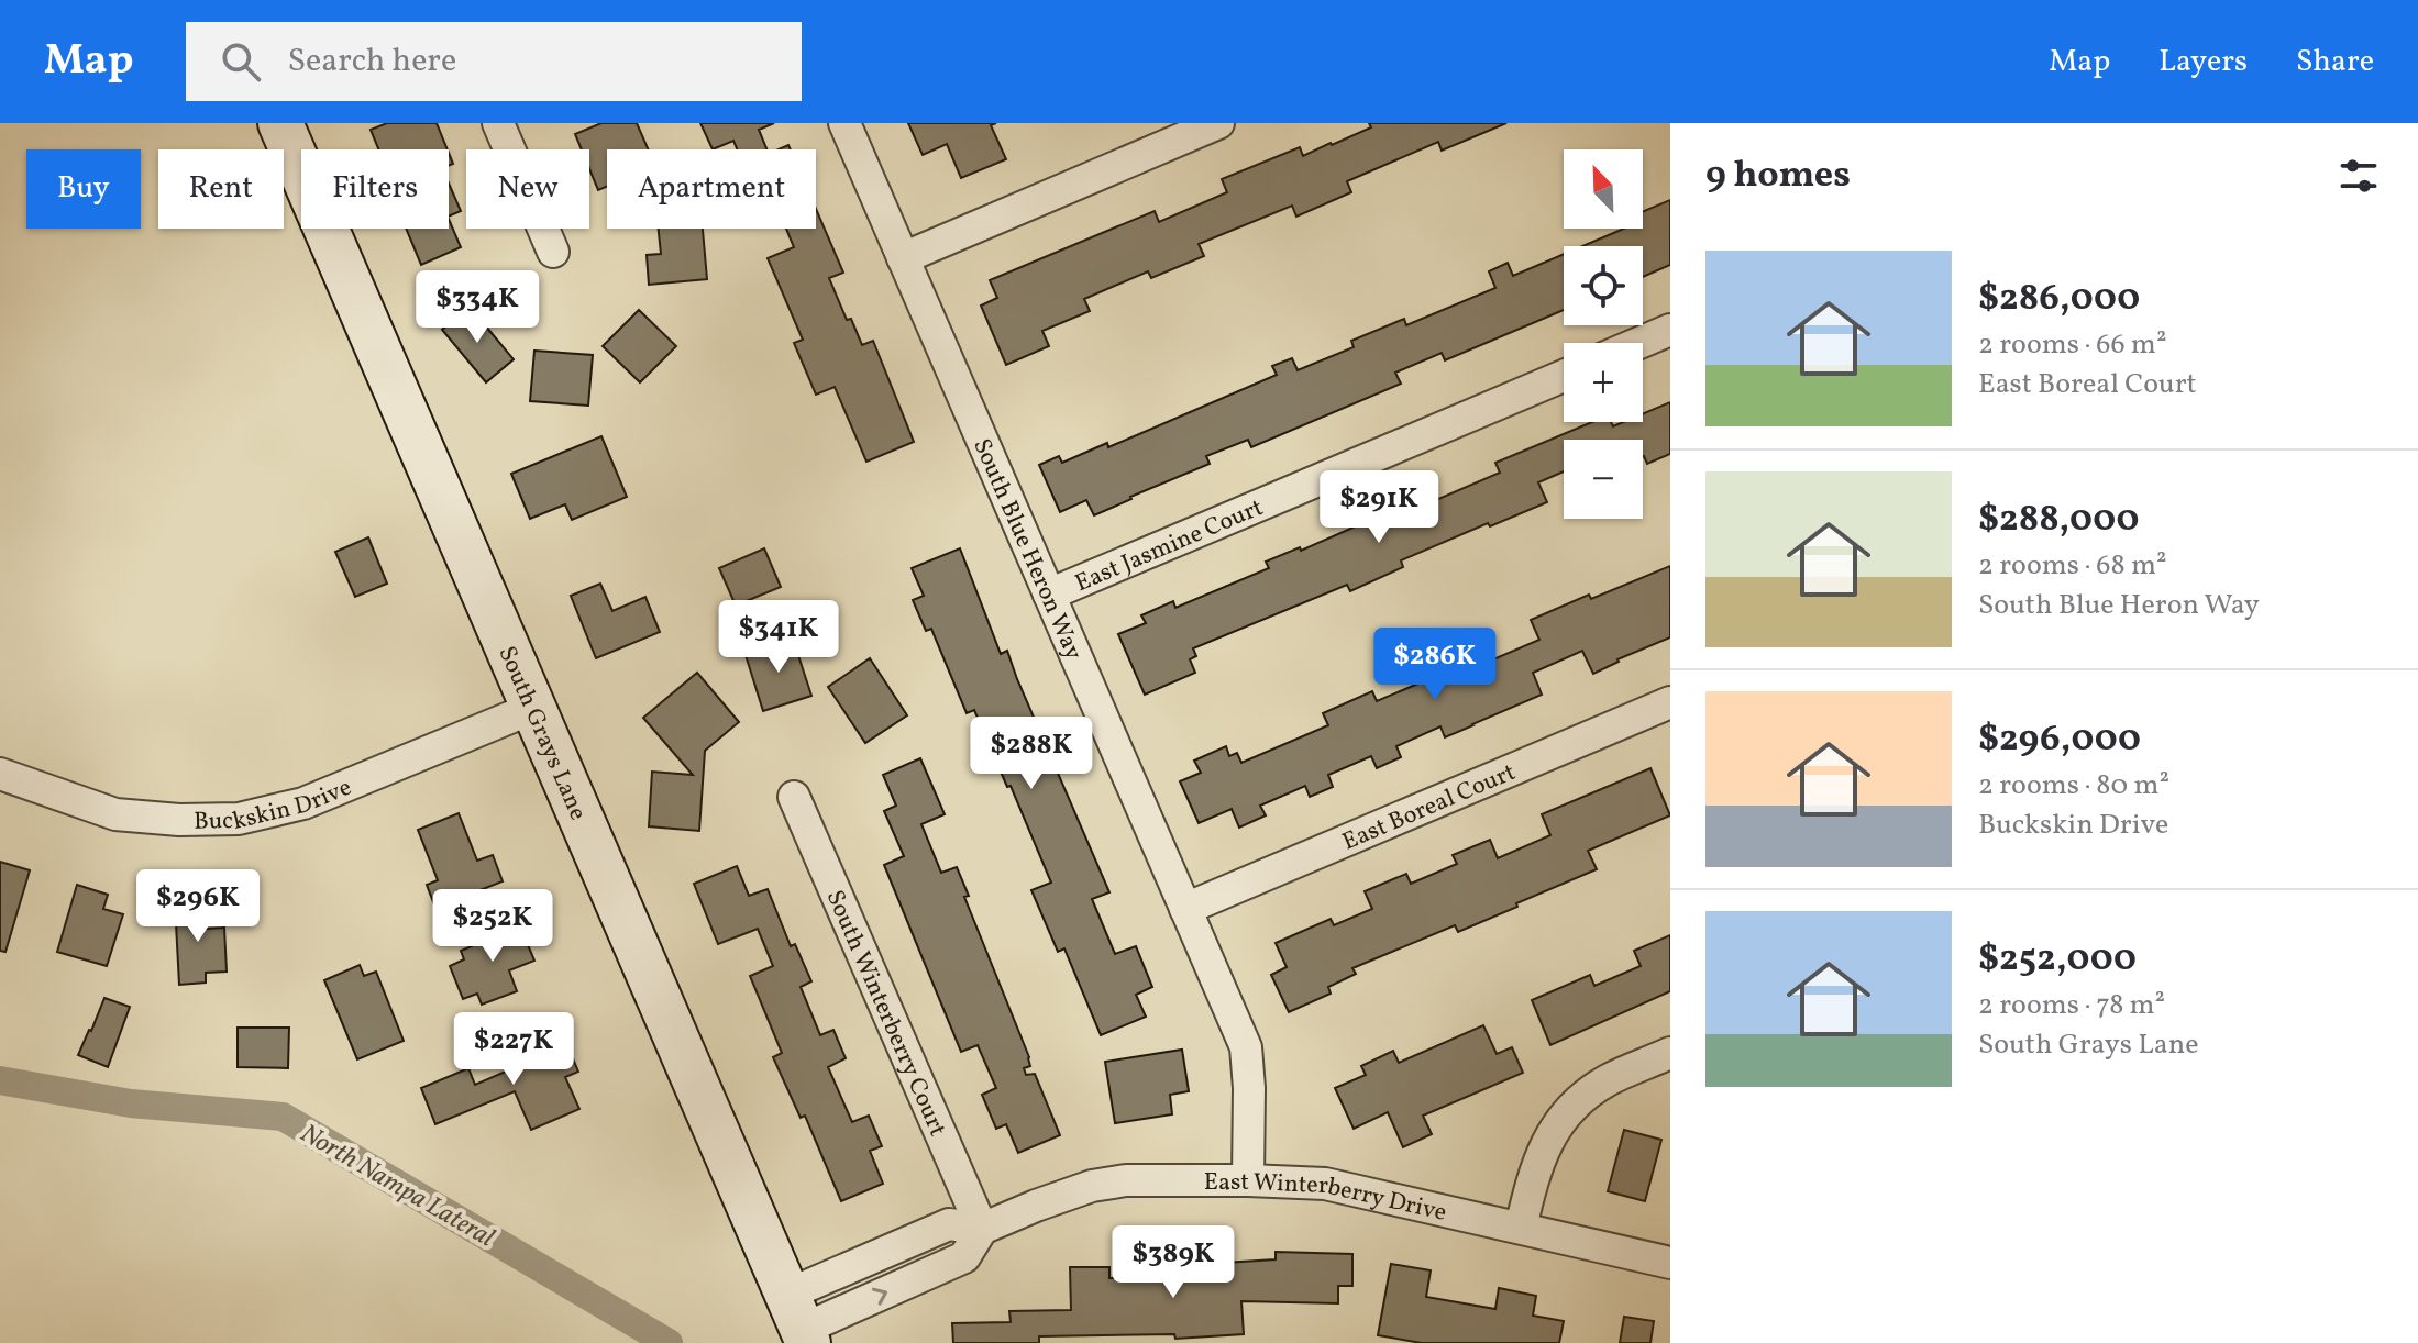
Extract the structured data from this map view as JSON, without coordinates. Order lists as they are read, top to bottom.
{
  "streets": {
    "street": [
      "East Jasmine Court",
      "South Blue Heron Way",
      "South Grays Lane",
      "Buckskin Drive",
      "East Boreal Court",
      "South Winterberry Court",
      "East Winterberry Drive"
    ]
  },
  "crossings": [
    ["East Jasmine Court", "South Blue Heron Way"],
    ["South Blue Heron Way", "East Boreal Court"],
    ["South Blue Heron Way", "East Winterberry Drive"],
    ["South Grays Lane", "Buckskin Drive"],
    ["South Grays Lane", "East Winterberry Drive"],
    ["South Winterberry Court", "East Winterberry Drive"]
  ],
  "water": ["North Nampa Lateral"],
  "north": "top left",
  "page": {
    "header": "Map",
    "search": "Search here",
    "nav": ["Map", "Layers", "Share"],
    "heading": "9 homes",
    "map_buttons": ["+", "−"],
    "chip": [
      "Buy",
      "Rent",
      "Filters",
      "New",
      "Apartment"
    ],
    "list": [
      {
        "name": "$286,000",
        "note": "2 rooms · 66 m² · East Boreal Court"
      },
      {
        "name": "$288,000",
        "note": "2 rooms · 68 m² · South Blue Heron Way"
      },
      {
        "name": "$296,000",
        "note": "2 rooms · 80 m² · Buckskin Drive"
      },
      {
        "name": "$252,000",
        "note": "2 rooms · 78 m² · South Grays Lane"
      }
    ],
    "price": [
      "$334K",
      "$291K",
      "$341K",
      "$286K",
      "$288K",
      "$296K",
      "$252K",
      "$227K",
      "$389K"
    ]
  }
}
